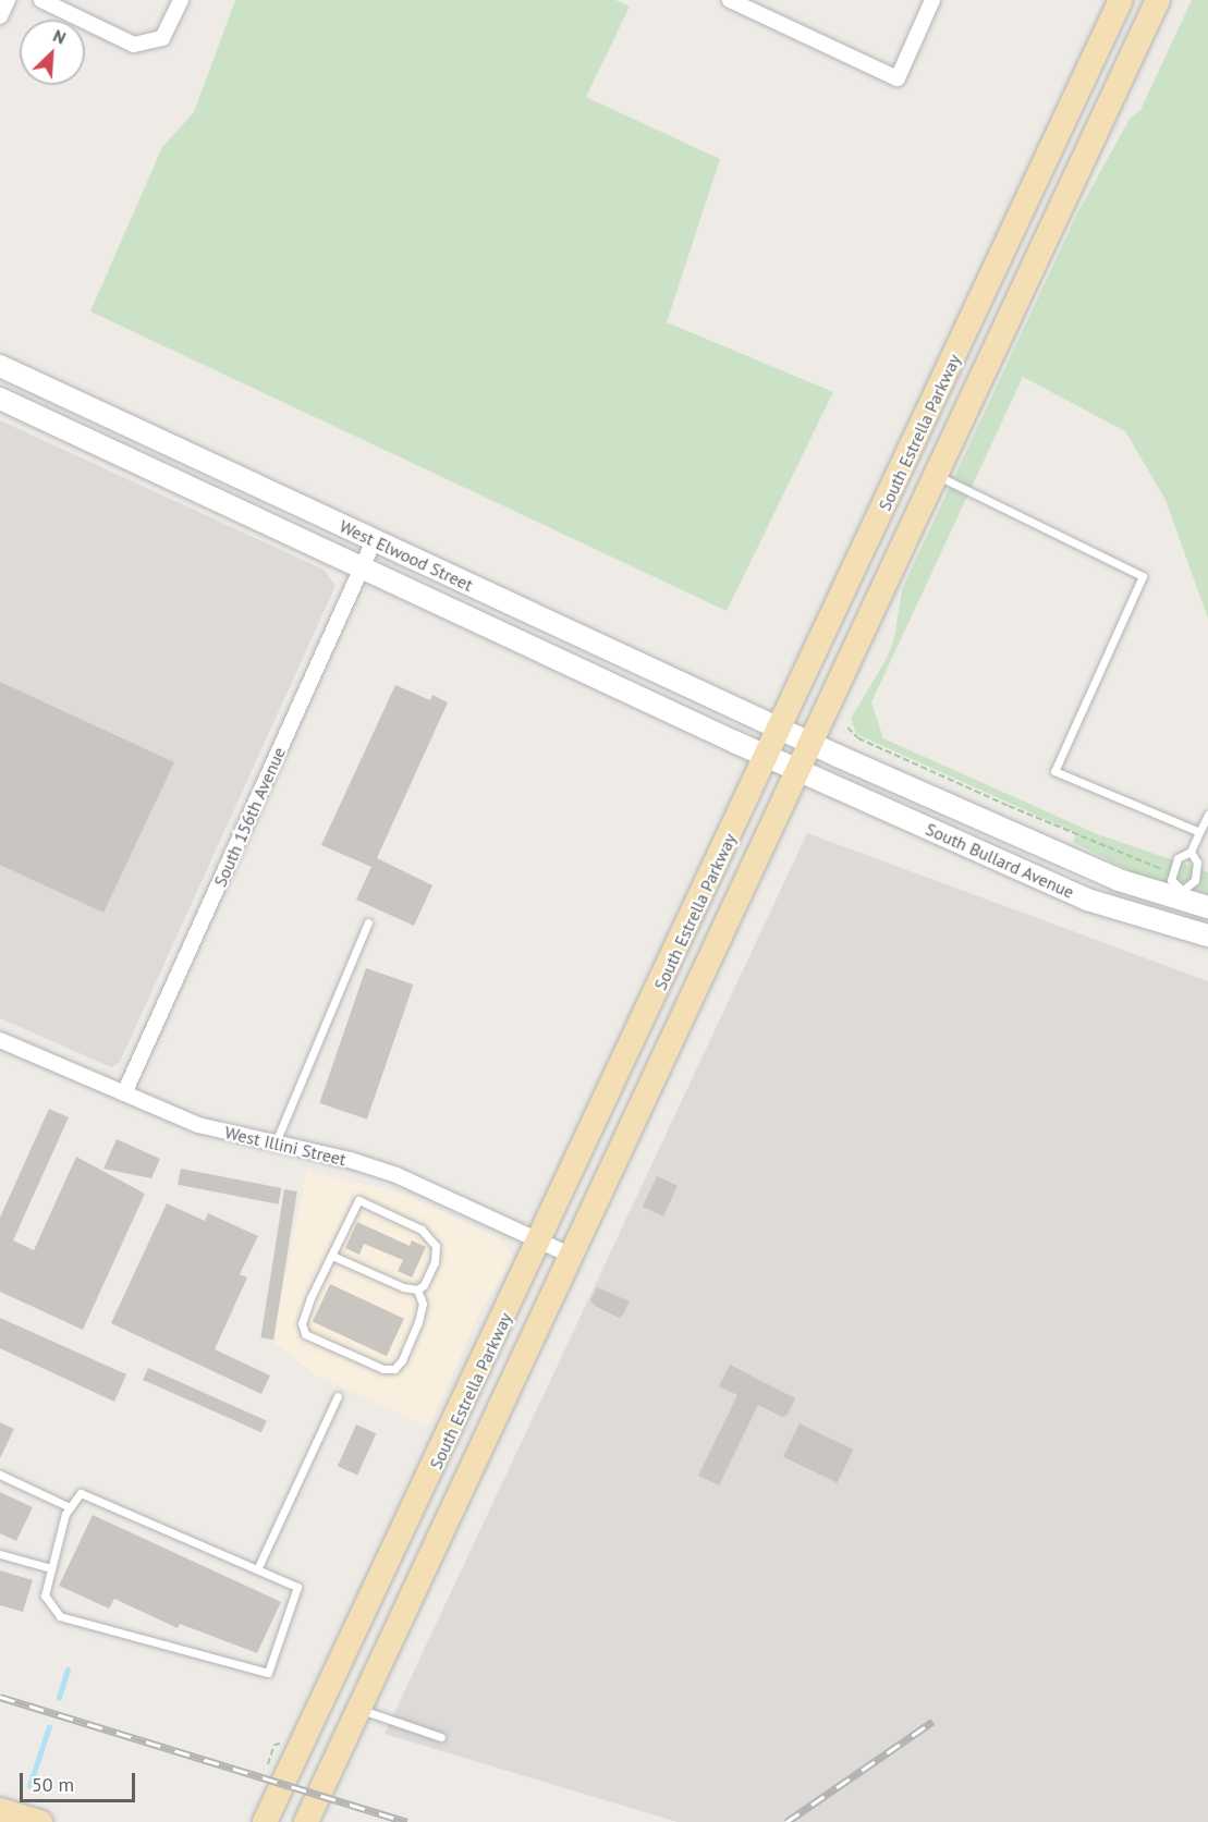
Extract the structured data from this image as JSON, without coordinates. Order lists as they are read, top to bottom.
{
  "streets": {
    "main road": ["South Estrella Parkway", "West Elwood Street", "South Bullard Avenue"],
    "street": ["South 156th Avenue", "West Illini Street"]
  },
  "crossings": [
    ["South Estrella Parkway", "West Elwood Street"],
    ["South Estrella Parkway", "South Bullard Avenue"],
    ["South Estrella Parkway", "West Illini Street"],
    ["West Elwood Street", "South 156th Avenue"],
    ["West Elwood Street", "South Bullard Avenue"],
    ["South 156th Avenue", "West Illini Street"]
  ],
  "scale_bar": "50 m",
  "north": "top right"
}
